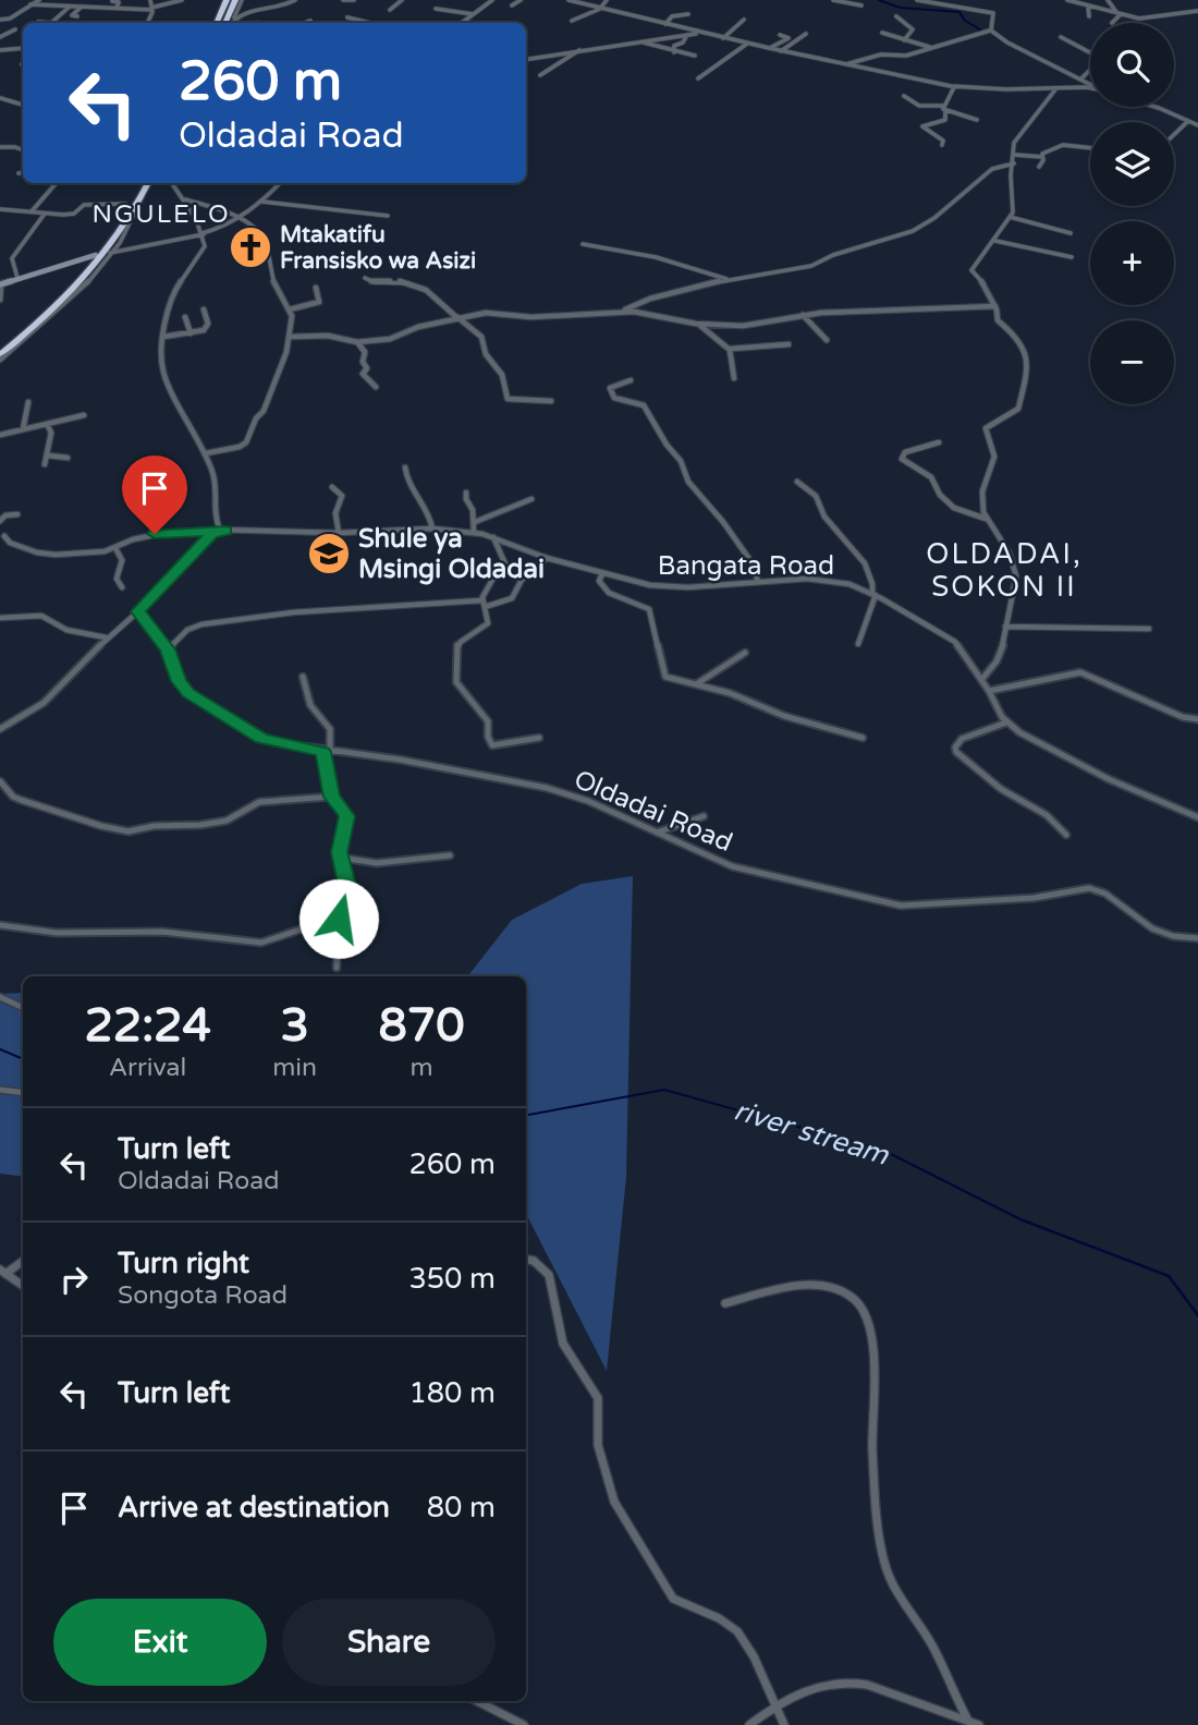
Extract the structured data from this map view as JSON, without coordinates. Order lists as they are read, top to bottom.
{
  "streets": {
    "street": ["Bangata Road", "Oldadai Road"]
  },
  "districts": ["NGULELO", "OLDADAI, SOKON II"],
  "water": ["river stream"],
  "places": {
    "church": ["Mtakatifu Fransisko wa Asizi"],
    "school or university": ["Shule ya Msingi Oldadai"]
  },
  "page": {
    "map_buttons": ["+", "−"],
    "turn": ["260 m", "Oldadai Road"],
    "eta": [
      "22:24",
      "Arrival",
      "3",
      "min",
      "870",
      "m"
    ],
    "list": [
      {
        "name": "Turn left",
        "note": "Oldadai Road",
        "value": "260 m"
      },
      {
        "name": "Turn right",
        "note": "Songota Road",
        "value": "350 m"
      },
      {
        "name": "Turn left",
        "value": "180 m"
      },
      {
        "name": "Arrive at destination",
        "value": "80 m"
      }
    ],
    "buttons": ["Exit", "Share"]
  }
}
